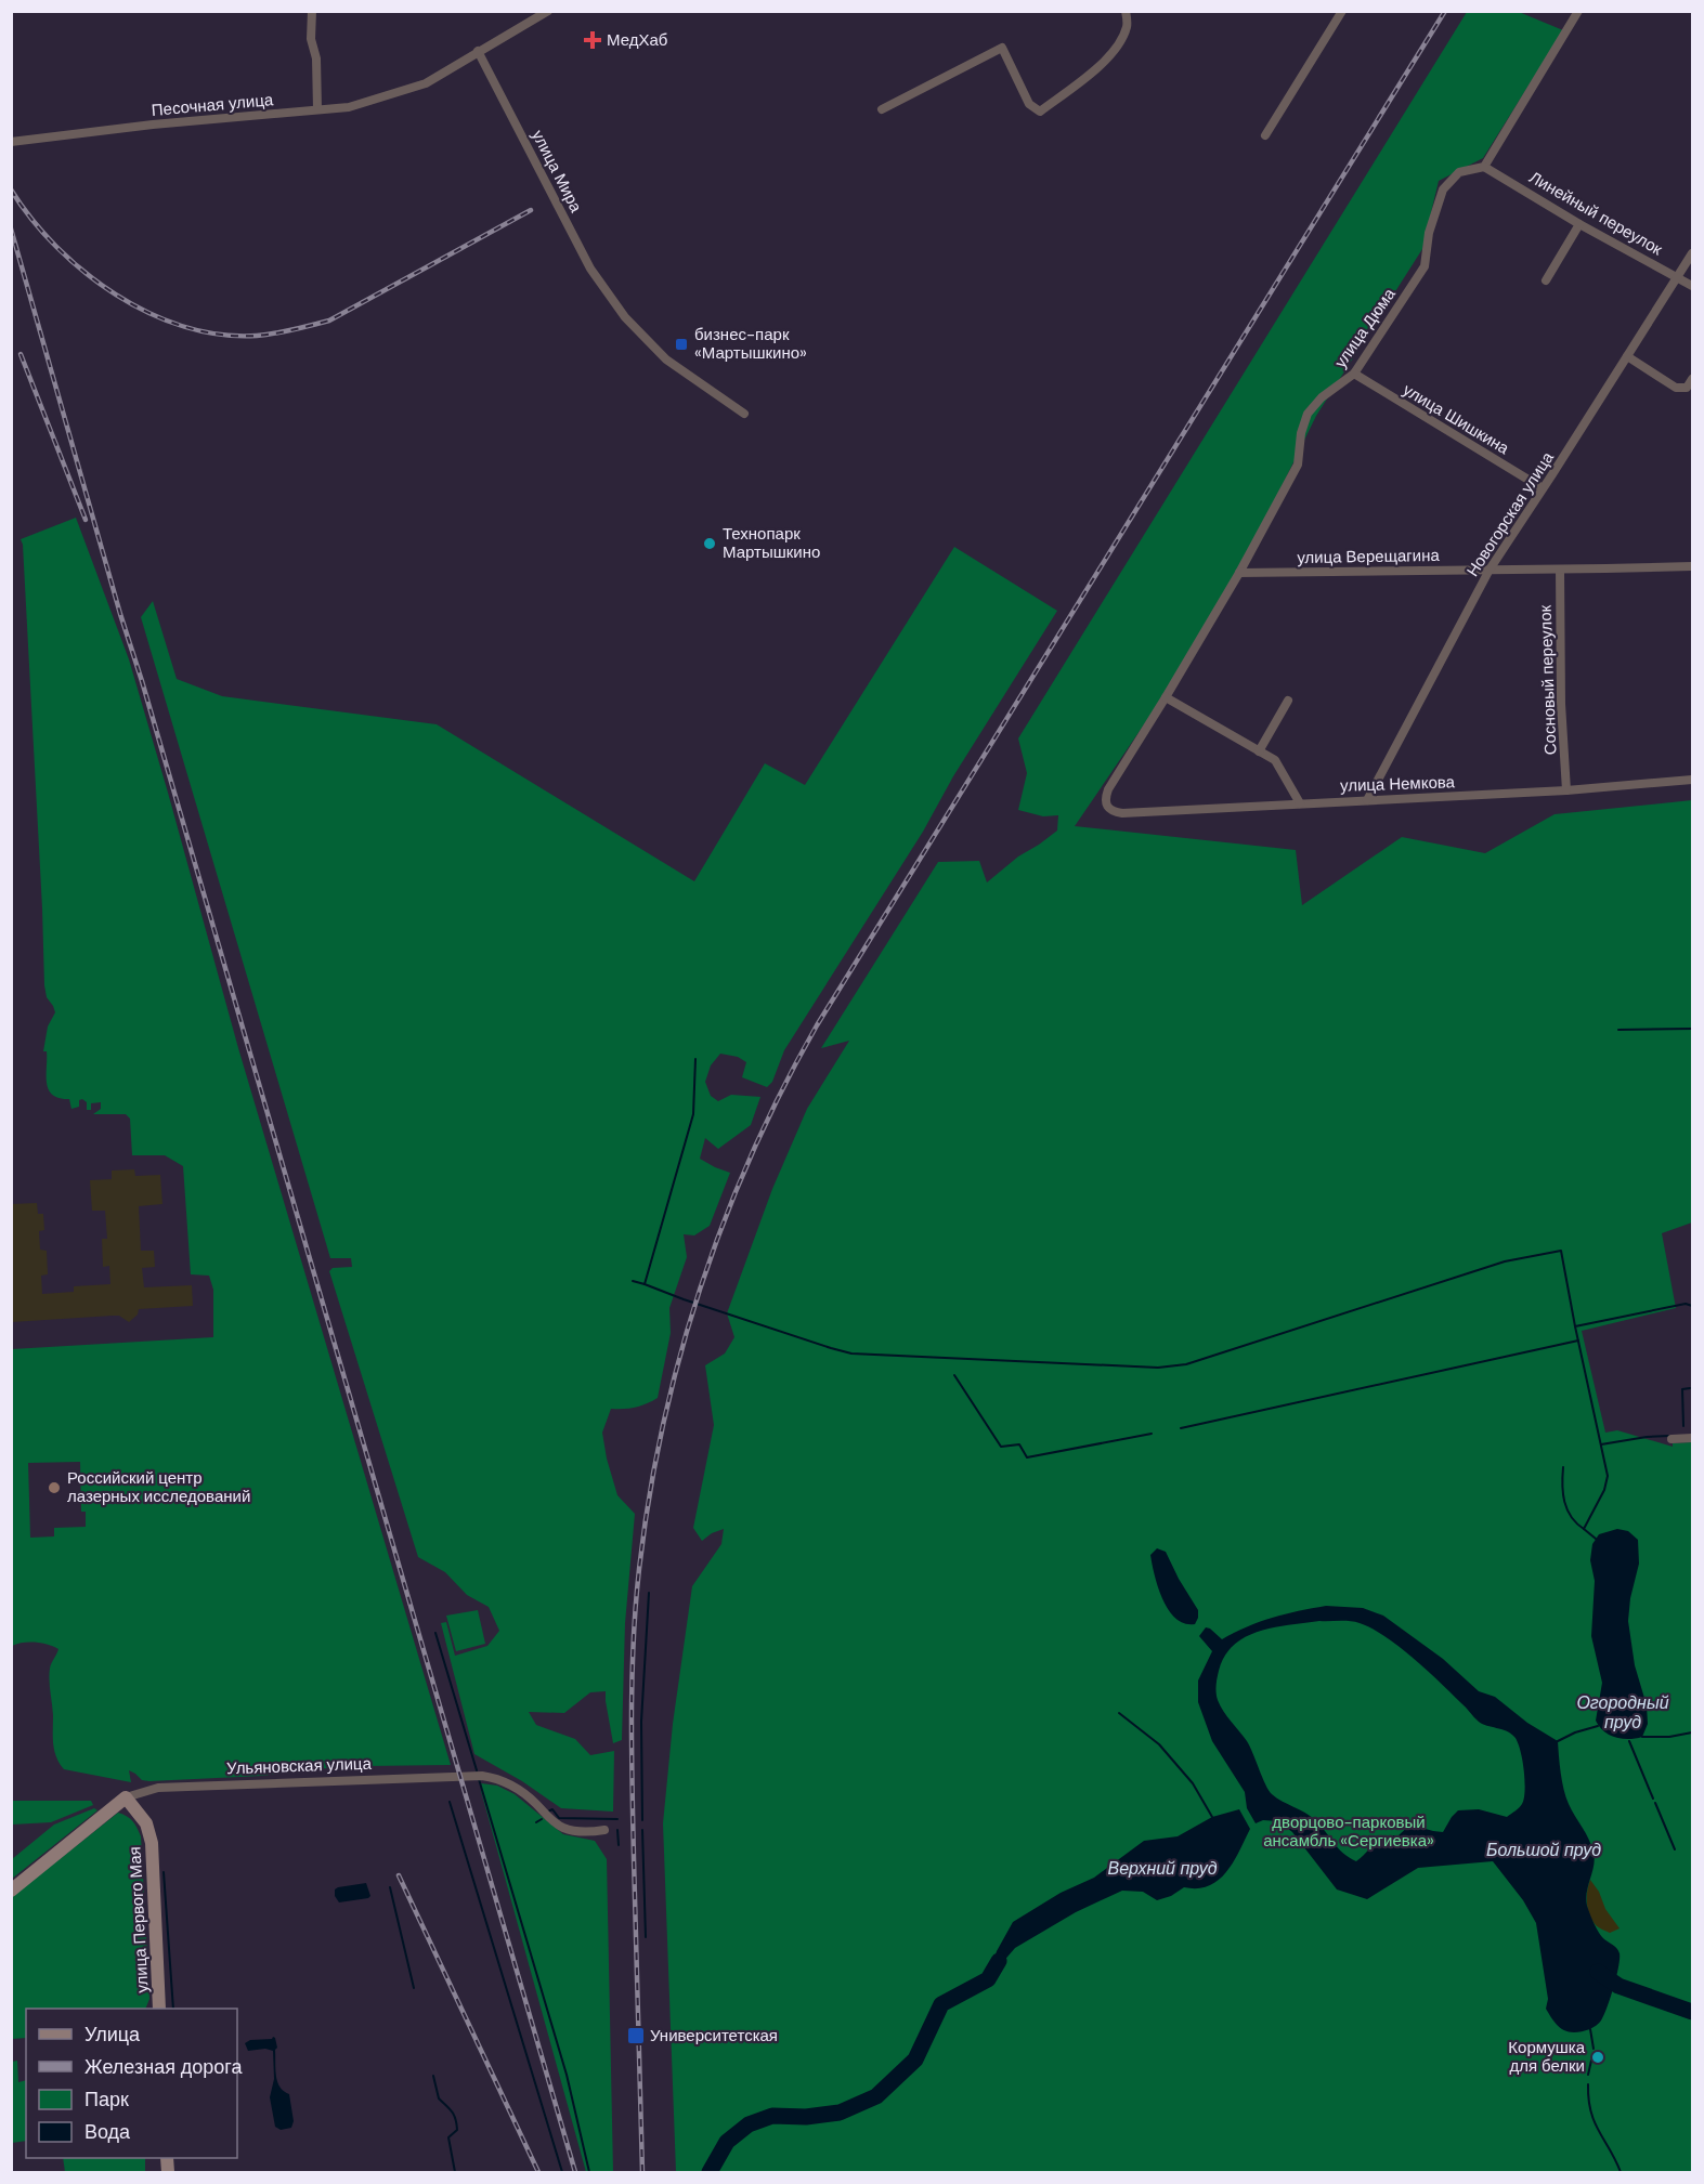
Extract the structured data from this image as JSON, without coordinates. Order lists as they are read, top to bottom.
{
  "streets": {
    "street": [
      "Песочная улица",
      "улица Мира",
      "Линейный переулок",
      "улица Дюма",
      "улица Шишкина",
      "Новогорская улица",
      "улица Верещагина",
      "Сосновый переулок",
      "улица Немкова",
      "Ульяновская улица",
      "улица Первого Мая"
    ]
  },
  "crossings": [
    ["Линейный переулок", "улица Дюма"],
    ["Линейный переулок", "Новогорская улица"],
    ["улица Дюма", "улица Шишкина"],
    ["улица Дюма", "улица Верещагина"],
    ["улица Дюма", "улица Немкова"],
    ["улица Шишкина", "Новогорская улица"],
    ["Новогорская улица", "улица Верещагина"],
    ["Новогорская улица", "улица Немкова"],
    ["улица Верещагина", "Сосновый переулок"],
    ["Сосновый переулок", "улица Немкова"],
    ["Ульяновская улица", "улица Первого Мая"]
  ],
  "water": ["Огородный пруд", "Большой пруд", "Верхний пруд"],
  "parks": ["дворцово-парковый ансамбль «Сергиевка»"],
  "places": {
    "health": ["МедХаб"],
    "transit": ["бизнес-парк «Мартышкино»", "Университетская"],
    "other": ["Технопарк Мартышкино", "Российский центр лазерных исследований", "Кормушка для белки"]
  },
  "legend": [
    "Улица",
    "Железная дорога",
    "Парк",
    "Вода"
  ]
}
